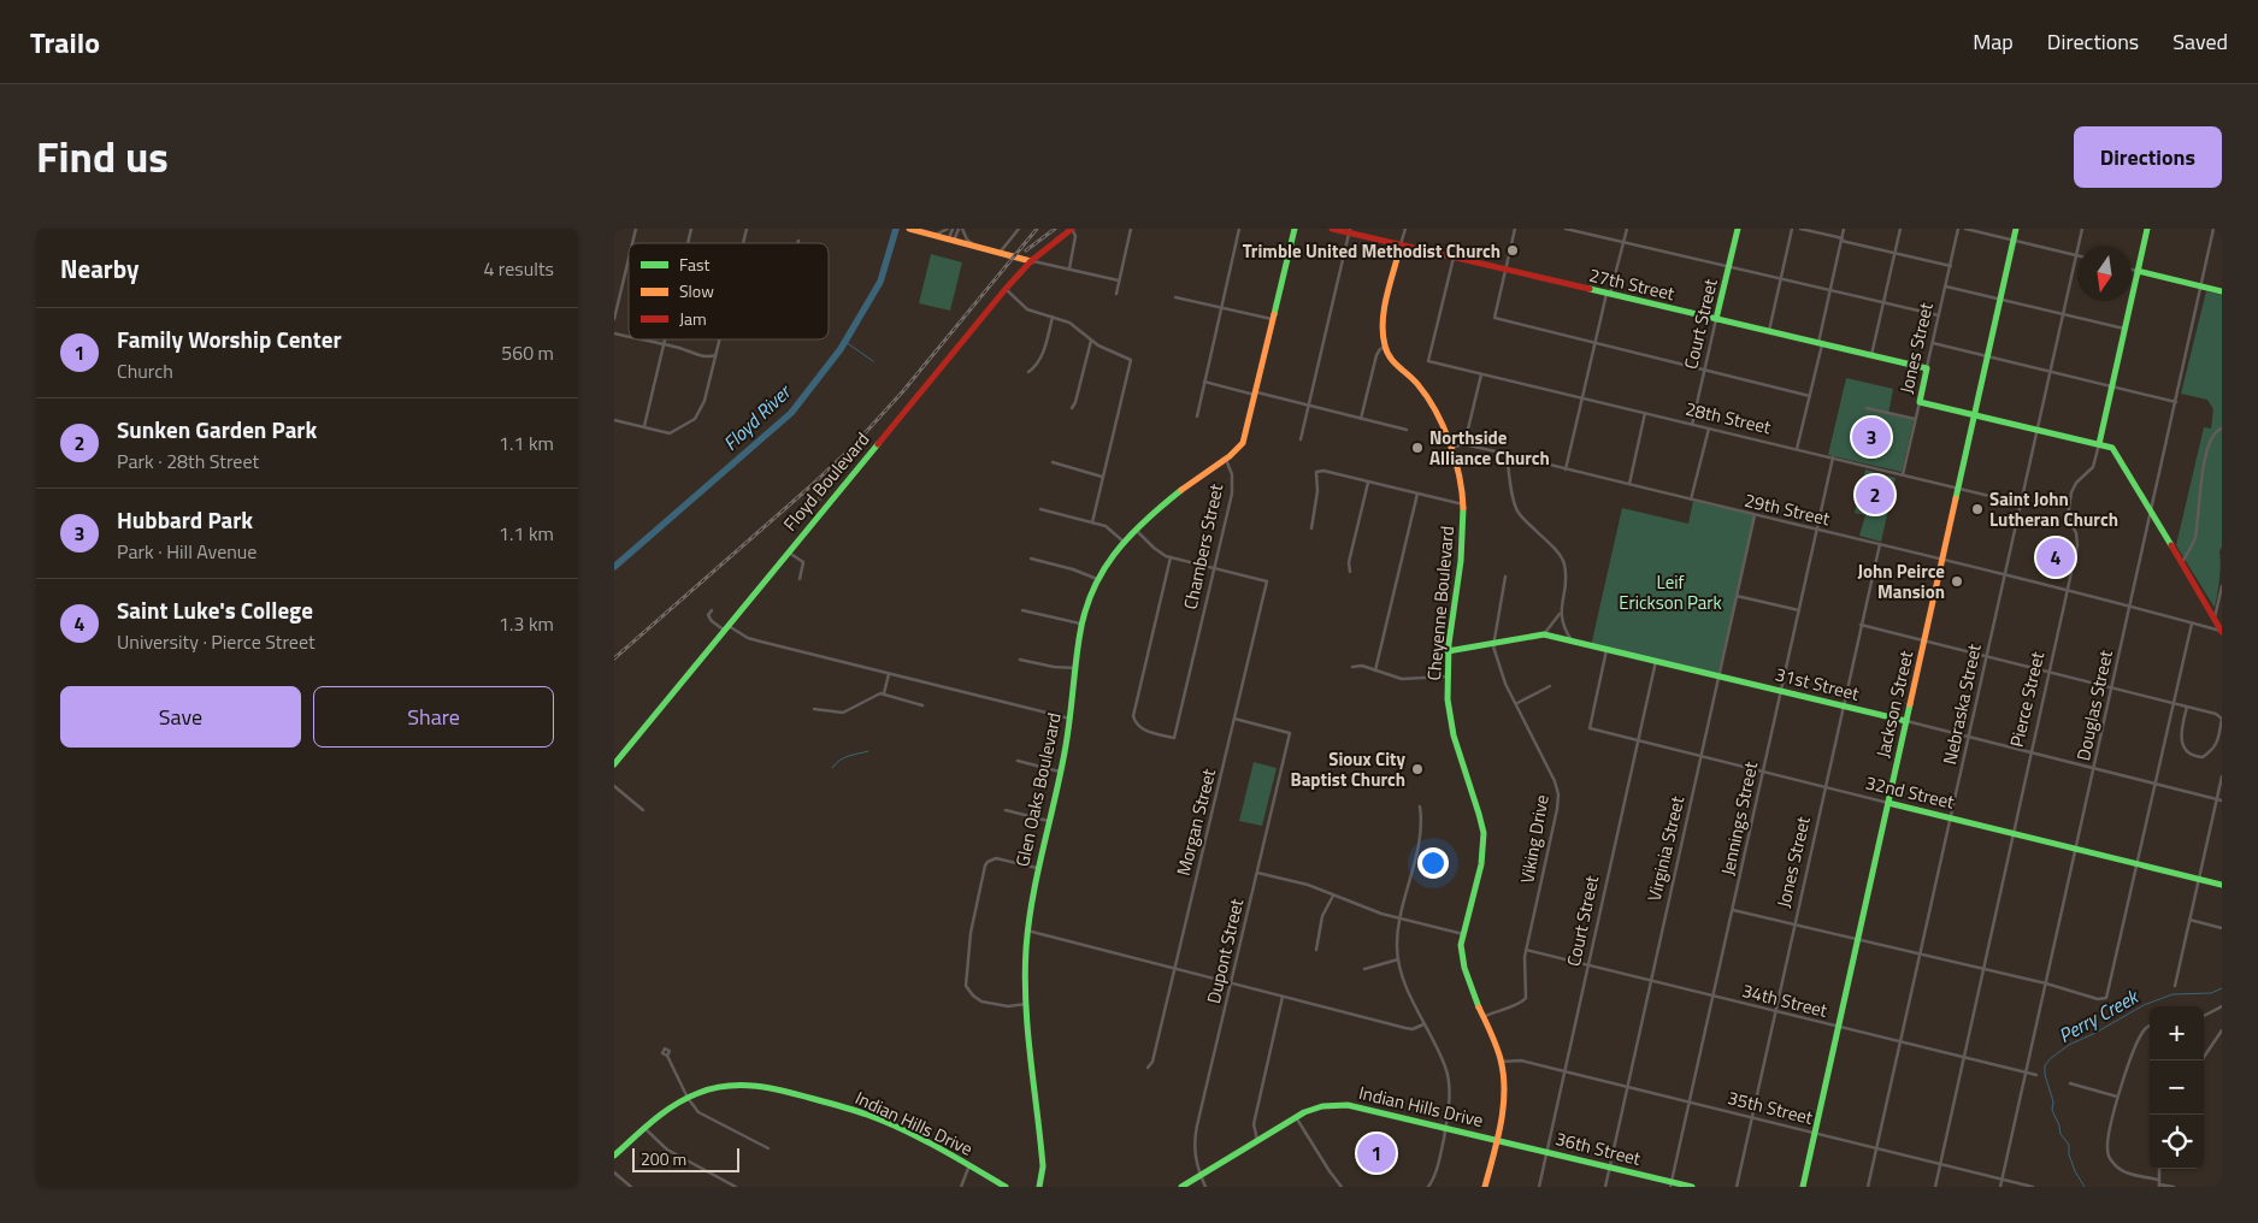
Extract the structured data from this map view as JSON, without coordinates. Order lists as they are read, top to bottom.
{
  "streets": {
    "main road": [
      "27th Street",
      "Court Street",
      "Jones Street",
      "Floyd Boulevard",
      "Chambers Street",
      "Cheyenne Boulevard",
      "31st Street",
      "Pierce Street",
      "Jackson Street",
      "Glen Oaks Boulevard",
      "32nd Street",
      "Indian Hills Drive",
      "36th Street"
    ],
    "street": [
      "28th Street",
      "29th Street",
      "Nebraska Street",
      "Douglas Street",
      "Jennings Street",
      "Morgan Street",
      "Viking Drive",
      "Virginia Street",
      "Dupont Street",
      "34th Street",
      "35th Street"
    ]
  },
  "crossings": [
    ["27th Street", "Court Street"],
    ["27th Street", "Jones Street"],
    ["27th Street", "28th Street"],
    ["Court Street", "28th Street"],
    ["Court Street", "31st Street"],
    ["Court Street", "32nd Street"],
    ["Court Street", "34th Street"],
    ["Court Street", "35th Street"],
    ["Court Street", "36th Street"],
    ["Jones Street", "28th Street"],
    ["Jones Street", "29th Street"],
    ["Jones Street", "31st Street"],
    ["Jones Street", "32nd Street"],
    ["Jones Street", "34th Street"],
    ["Jones Street", "35th Street"],
    ["28th Street", "Jackson Street"],
    ["28th Street", "Nebraska Street"],
    ["28th Street", "Jennings Street"],
    ["29th Street", "Cheyenne Boulevard"],
    ["29th Street", "Pierce Street"],
    ["29th Street", "Jackson Street"],
    ["29th Street", "Nebraska Street"],
    ["29th Street", "Douglas Street"],
    ["29th Street", "Jennings Street"],
    ["29th Street", "Virginia Street"],
    ["Chambers Street", "Glen Oaks Boulevard"],
    ["Chambers Street", "Morgan Street"],
    ["Cheyenne Boulevard", "Viking Drive"],
    ["Cheyenne Boulevard", "Indian Hills Drive"],
    ["Cheyenne Boulevard", "35th Street"],
    ["Cheyenne Boulevard", "36th Street"],
    ["31st Street", "Pierce Street"],
    ["31st Street", "Jackson Street"],
    ["31st Street", "Nebraska Street"],
    ["31st Street", "Douglas Street"],
    ["31st Street", "32nd Street"],
    ["31st Street", "Jennings Street"],
    ["31st Street", "Virginia Street"],
    ["Pierce Street", "32nd Street"],
    ["Pierce Street", "34th Street"],
    ["Pierce Street", "35th Street"],
    ["Jackson Street", "32nd Street"],
    ["Jackson Street", "34th Street"],
    ["Jackson Street", "35th Street"],
    ["Nebraska Street", "32nd Street"],
    ["Nebraska Street", "34th Street"],
    ["Nebraska Street", "35th Street"],
    ["Douglas Street", "32nd Street"],
    ["Douglas Street", "34th Street"],
    ["Douglas Street", "35th Street"],
    ["32nd Street", "Jennings Street"],
    ["32nd Street", "Virginia Street"],
    ["Jennings Street", "34th Street"],
    ["Jennings Street", "35th Street"],
    ["Jennings Street", "36th Street"],
    ["Morgan Street", "Dupont Street"],
    ["Viking Drive", "34th Street"],
    ["Virginia Street", "34th Street"],
    ["Virginia Street", "35th Street"],
    ["Virginia Street", "36th Street"],
    ["Dupont Street", "Indian Hills Drive"],
    ["Indian Hills Drive", "36th Street"]
  ],
  "water": ["Floyd River", "Perry Creek"],
  "parks": ["Leif Erickson Park"],
  "places": [
    "Trimble United Methodist Church",
    "Northside Alliance Church",
    "Saint John Lutheran Church",
    "John Peirce Mansion",
    "Sioux City Baptist Church"
  ],
  "legend": ["Fast", "Slow", "Jam"],
  "scale_bar": "200 m",
  "north": "bottom",
  "page": {
    "header": "Trailo",
    "nav": ["Map", "Directions", "Saved"],
    "title": "Find us",
    "buttons": [
      "Directions",
      ["Save", "Share"]
    ],
    "heading": ["Nearby", "4 results"],
    "list": [
      {
        "mark": "1",
        "name": "Family Worship Center",
        "note": "Church",
        "value": "560 m"
      },
      {
        "mark": "2",
        "name": "Sunken Garden Park",
        "note": "Park · 28th Street",
        "value": "1.1 km"
      },
      {
        "mark": "3",
        "name": "Hubbard Park",
        "note": "Park · Hill Avenue",
        "value": "1.1 km"
      },
      {
        "mark": "4",
        "name": "Saint Luke's College",
        "note": "University · Pierce Street",
        "value": "1.3 km"
      }
    ],
    "pins": [
      "3",
      "2",
      "4",
      "1"
    ],
    "map_buttons": ["+", "−"],
    "scale": "200 m"
  }
}
